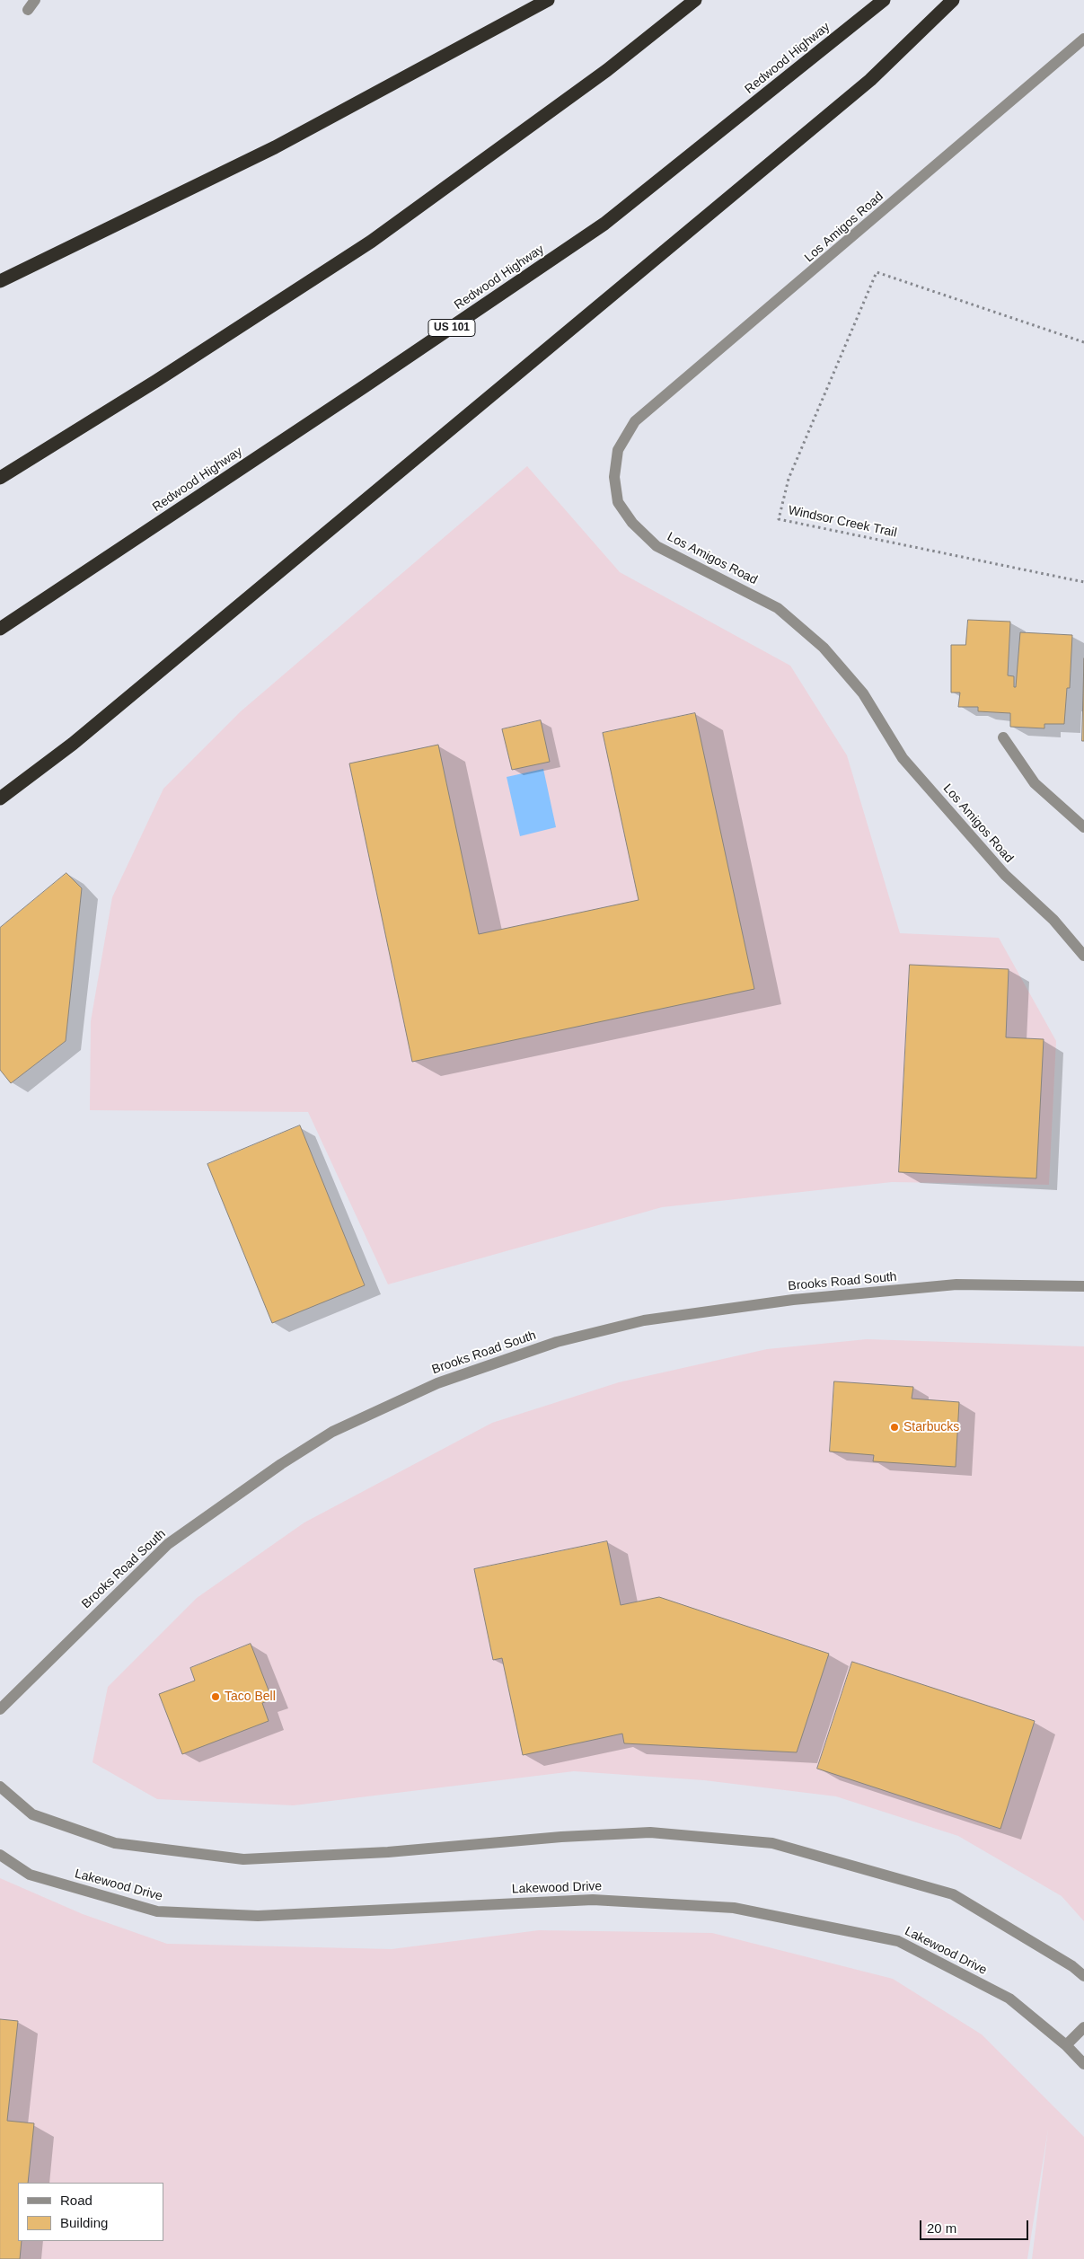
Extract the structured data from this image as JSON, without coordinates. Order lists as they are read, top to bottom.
{
  "streets": {
    "highway": ["Redwood Highway", "US 101"],
    "street": ["Los Amigos Road", "Brooks Road South", "Lakewood Drive"],
    "path": ["Windsor Creek Trail"]
  },
  "places": ["Starbucks", "Taco Bell"],
  "legend": ["Road", "Building"],
  "scale_bar": "20 m"
}
